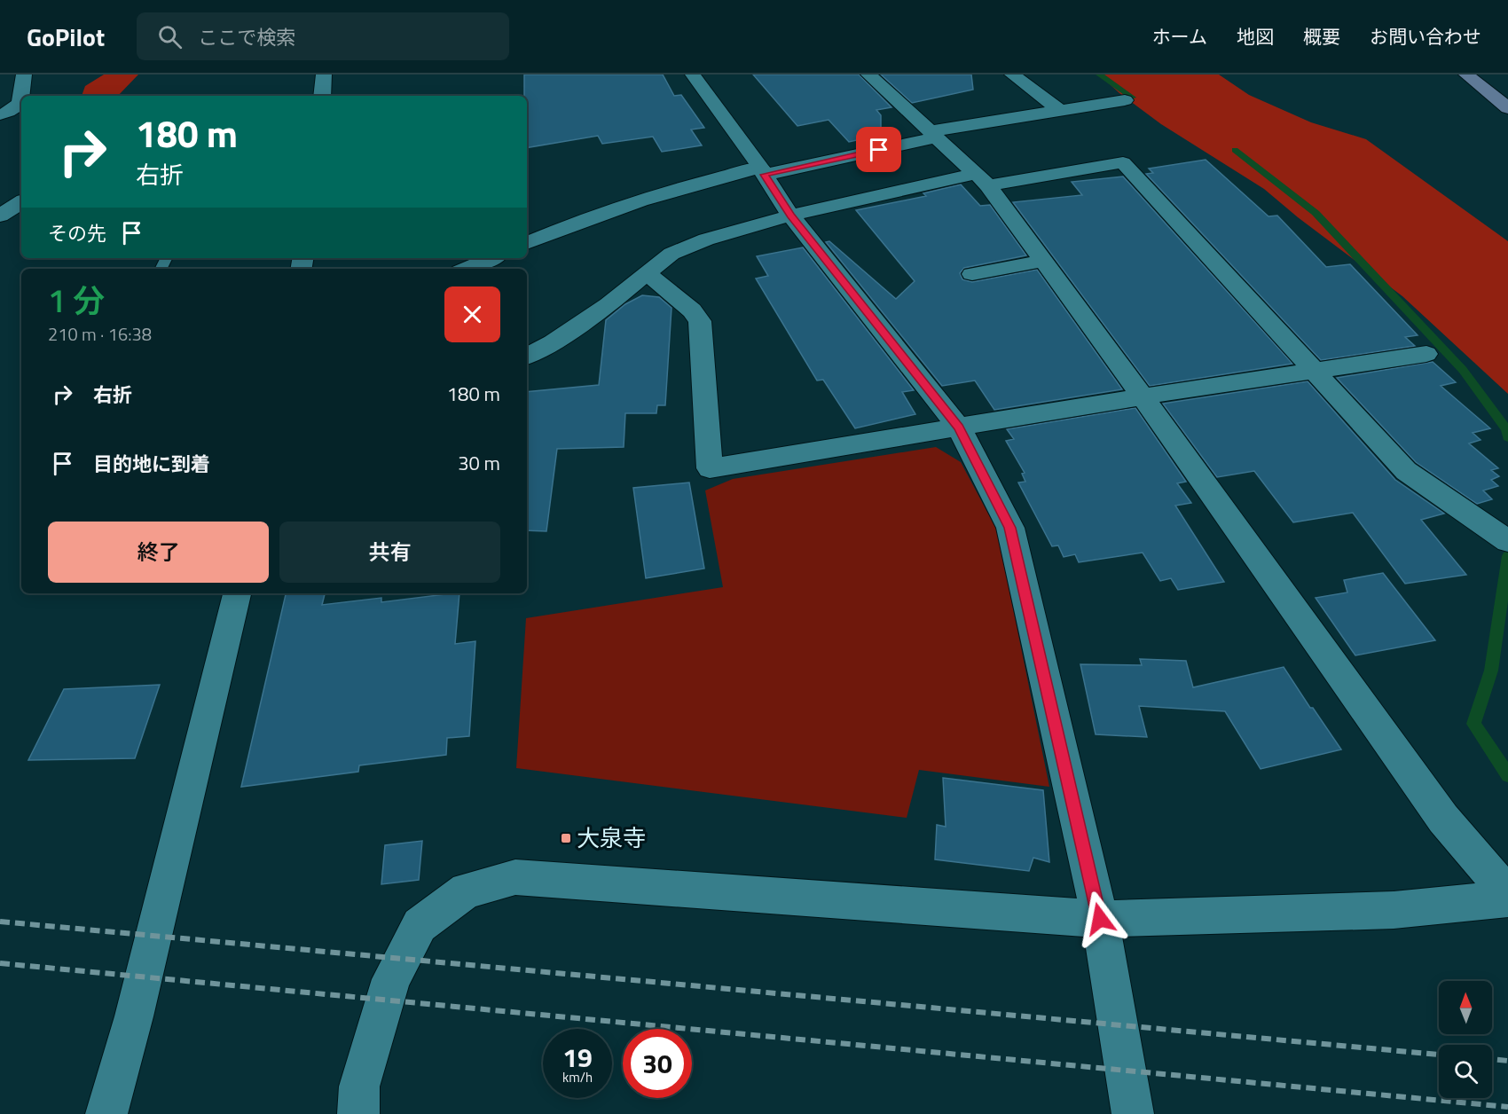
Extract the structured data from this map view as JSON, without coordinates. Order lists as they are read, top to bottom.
{
  "places": {
    "transit": ["大泉寺"]
  },
  "north": "top",
  "page": {
    "header": "GoPilot",
    "search": "ここで検索",
    "nav": [
      "ホーム",
      "地図",
      "概要",
      "お問い合わせ"
    ],
    "turn": ["180 m", "右折"],
    "then": "その先",
    "heading": ["1 分", "210 m · 16:38"],
    "list": [
      {
        "name": "右折",
        "value": "180 m"
      },
      {
        "name": "目的地に到着",
        "value": "30 m"
      }
    ],
    "buttons": ["終了", "共有"],
    "speed": "19 km/h",
    "limit": "30"
  }
}
